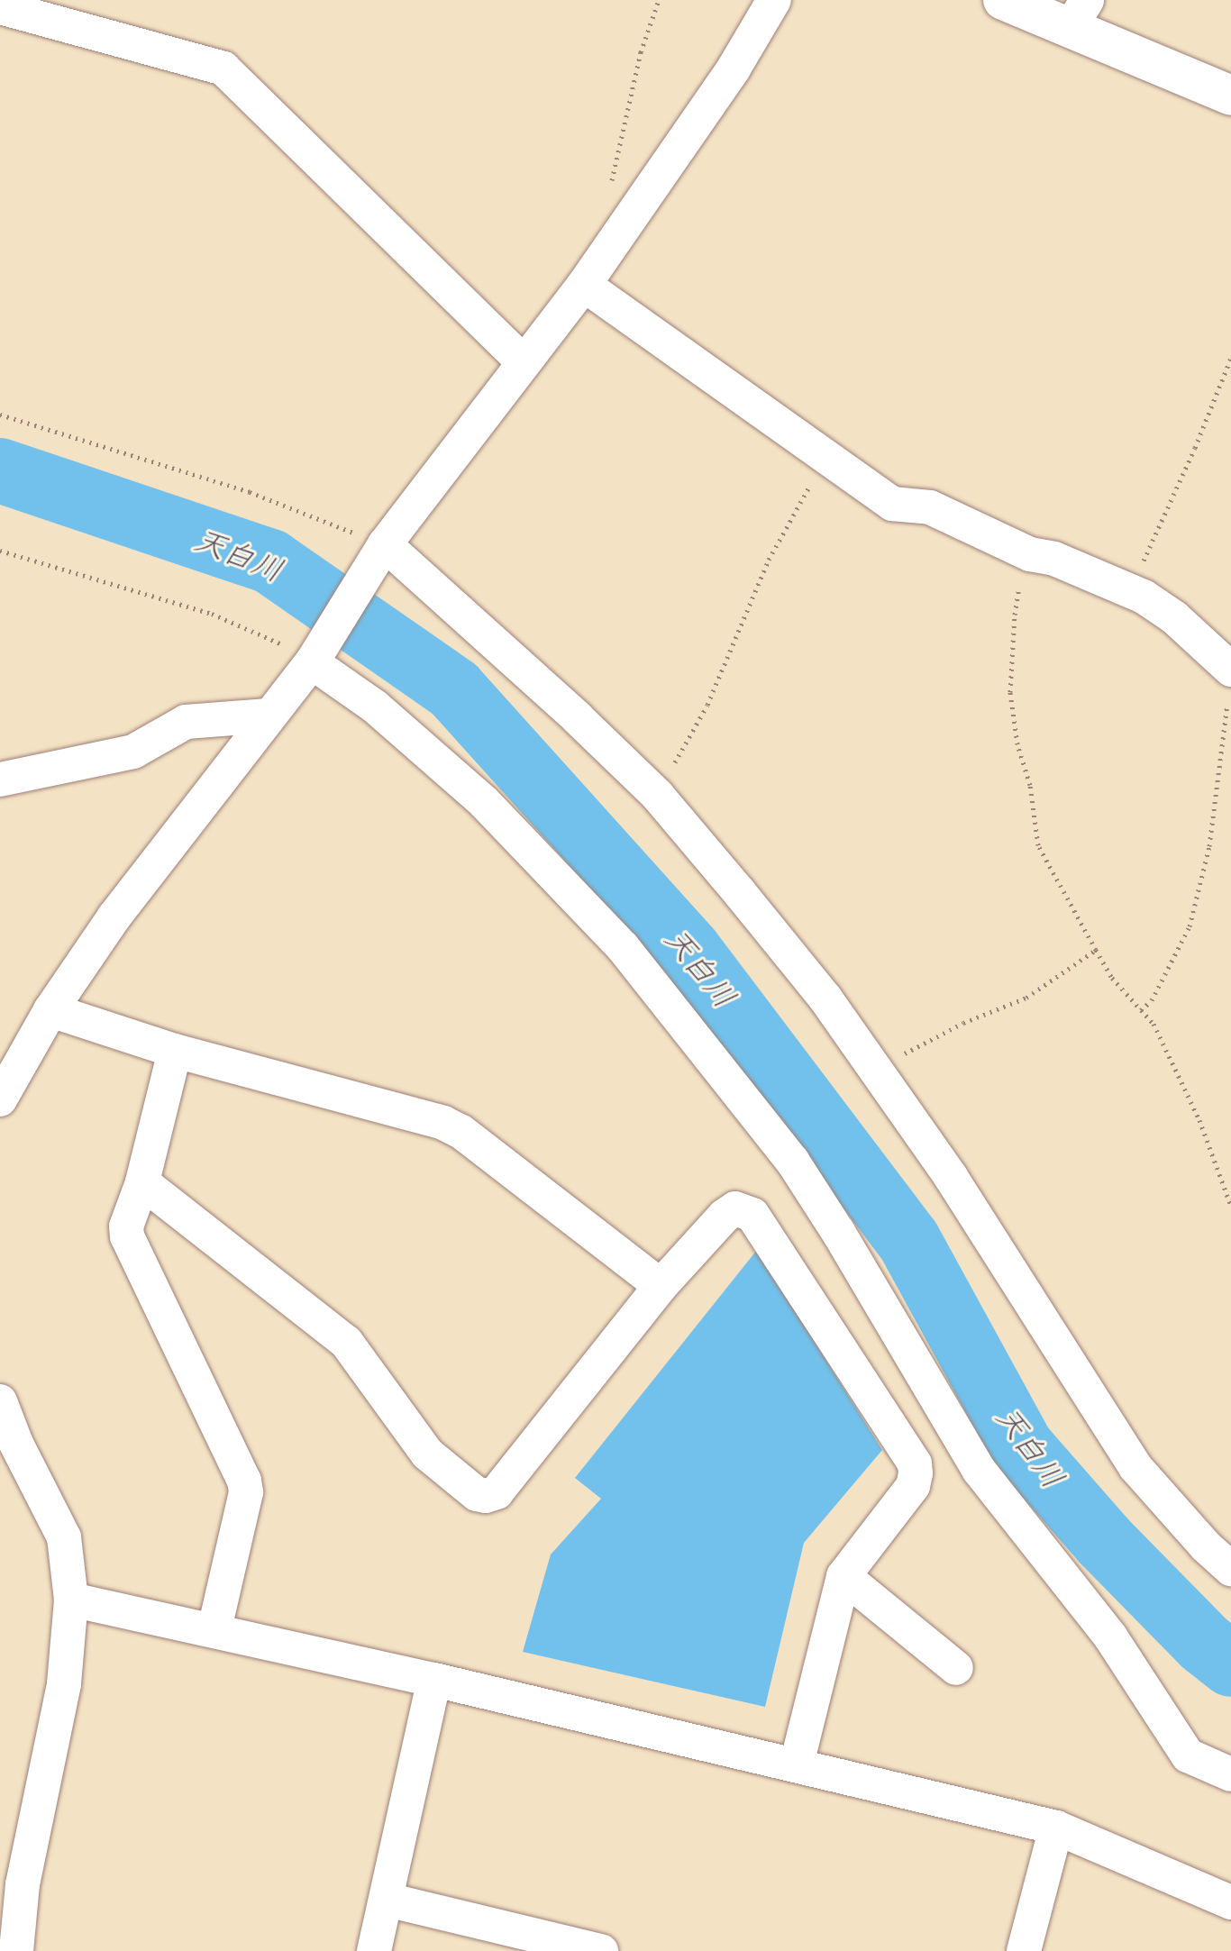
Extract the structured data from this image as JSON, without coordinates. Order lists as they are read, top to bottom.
{
  "water": ["天白川"]
}
